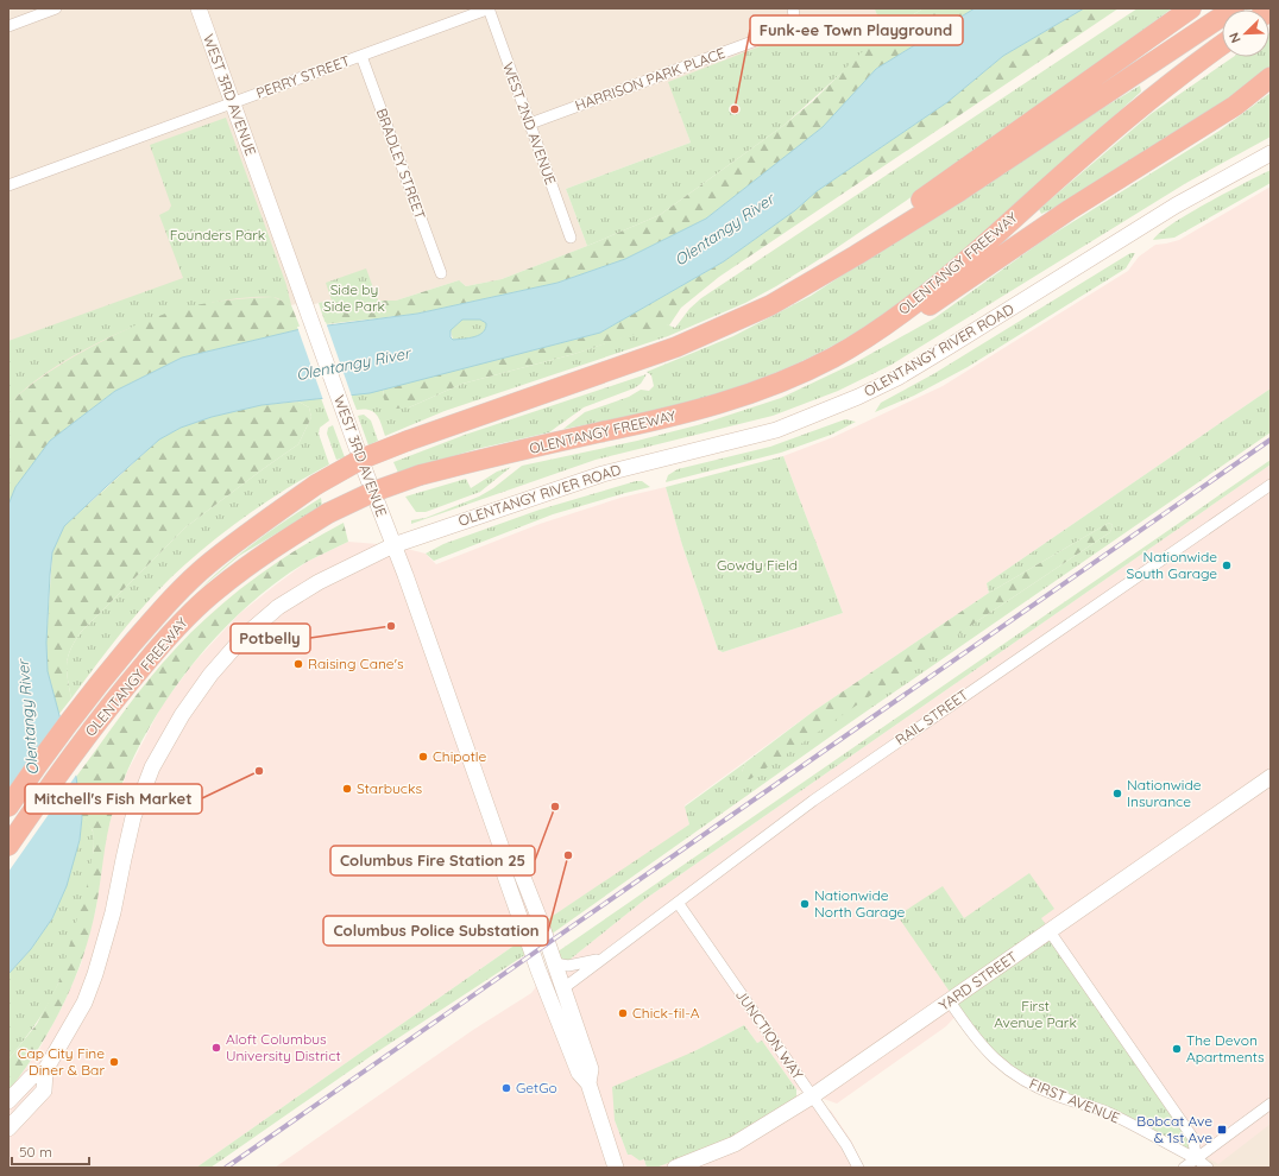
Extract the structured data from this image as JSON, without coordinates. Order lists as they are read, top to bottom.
{
  "streets": {
    "highway": ["OLENTANGY FREEWAY"],
    "street": [
      "PERRY STREET",
      "HARRISON PARK PLACE",
      "WEST 3RD AVENUE",
      "WEST 2ND AVENUE",
      "BRADLEY STREET",
      "OLENTANGY RIVER ROAD",
      "RAIL STREET",
      "YARD STREET",
      "JUNCTION WAY",
      "FIRST AVENUE"
    ]
  },
  "crossings": [
    ["PERRY STREET", "WEST 3RD AVENUE"],
    ["PERRY STREET", "WEST 2ND AVENUE"],
    ["PERRY STREET", "BRADLEY STREET"],
    ["HARRISON PARK PLACE", "WEST 2ND AVENUE"],
    ["WEST 3RD AVENUE", "OLENTANGY RIVER ROAD"],
    ["WEST 3RD AVENUE", "RAIL STREET"],
    ["RAIL STREET", "JUNCTION WAY"],
    ["YARD STREET", "JUNCTION WAY"],
    ["YARD STREET", "FIRST AVENUE"]
  ],
  "water": ["Olentangy River"],
  "parks": [
    "Founders Park",
    "Side by Side Park",
    "Gowdy Field",
    "First Avenue Park"
  ],
  "places": {
    "other": [
      "Funk-ee Town Playground",
      "Nationwide South Garage",
      "Potbelly",
      "Raising Cane's",
      "Chipotle",
      "Mitchell's Fish Market",
      "Starbucks",
      "Nationwide Insurance",
      "Columbus Fire Station 25",
      "Columbus Police Substation",
      "Nationwide North Garage",
      "Chick-fil-A",
      "Aloft Columbus University District",
      "The Devon Apartments",
      "Cap City Fine Diner & Bar",
      "GetGo"
    ],
    "transit": ["Bobcat Ave & 1st Ave"]
  },
  "scale_bar": "50 m",
  "north": "bottom left"
}
